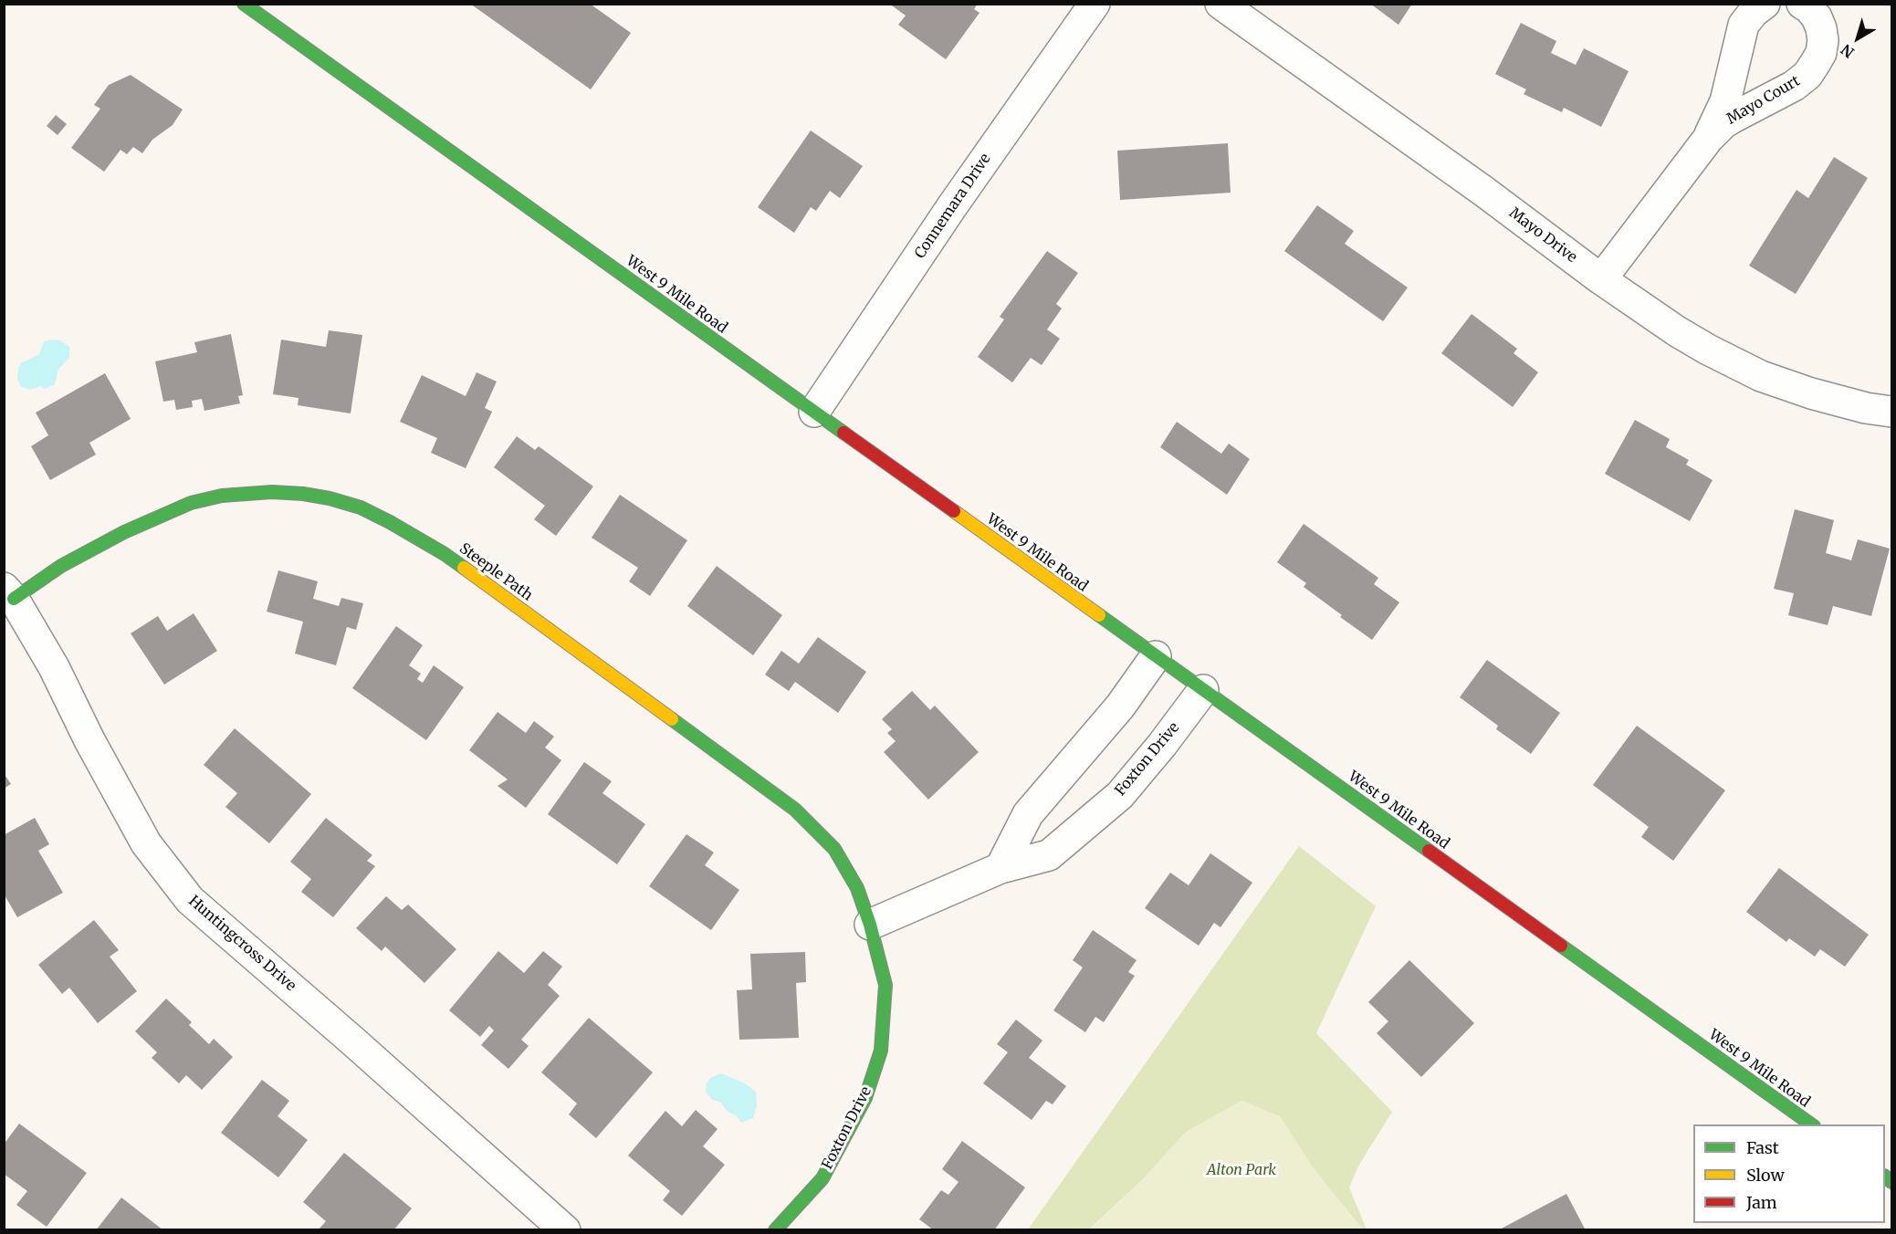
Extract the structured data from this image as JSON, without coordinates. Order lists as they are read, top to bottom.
{
  "streets": {
    "street": [
      "Mayo Court",
      "Connemara Drive",
      "Mayo Drive",
      "West 9 Mile Road",
      "Steeple Path",
      "Foxton Drive",
      "Huntingcross Drive"
    ]
  },
  "crossings": [
    ["Mayo Court", "Mayo Drive"],
    ["Connemara Drive", "West 9 Mile Road"],
    ["West 9 Mile Road", "Foxton Drive"],
    ["Steeple Path", "Foxton Drive"],
    ["Steeple Path", "Huntingcross Drive"]
  ],
  "parks": ["Alton Park"],
  "legend": ["Fast", "Slow", "Jam"],
  "north": "bottom left"
}
